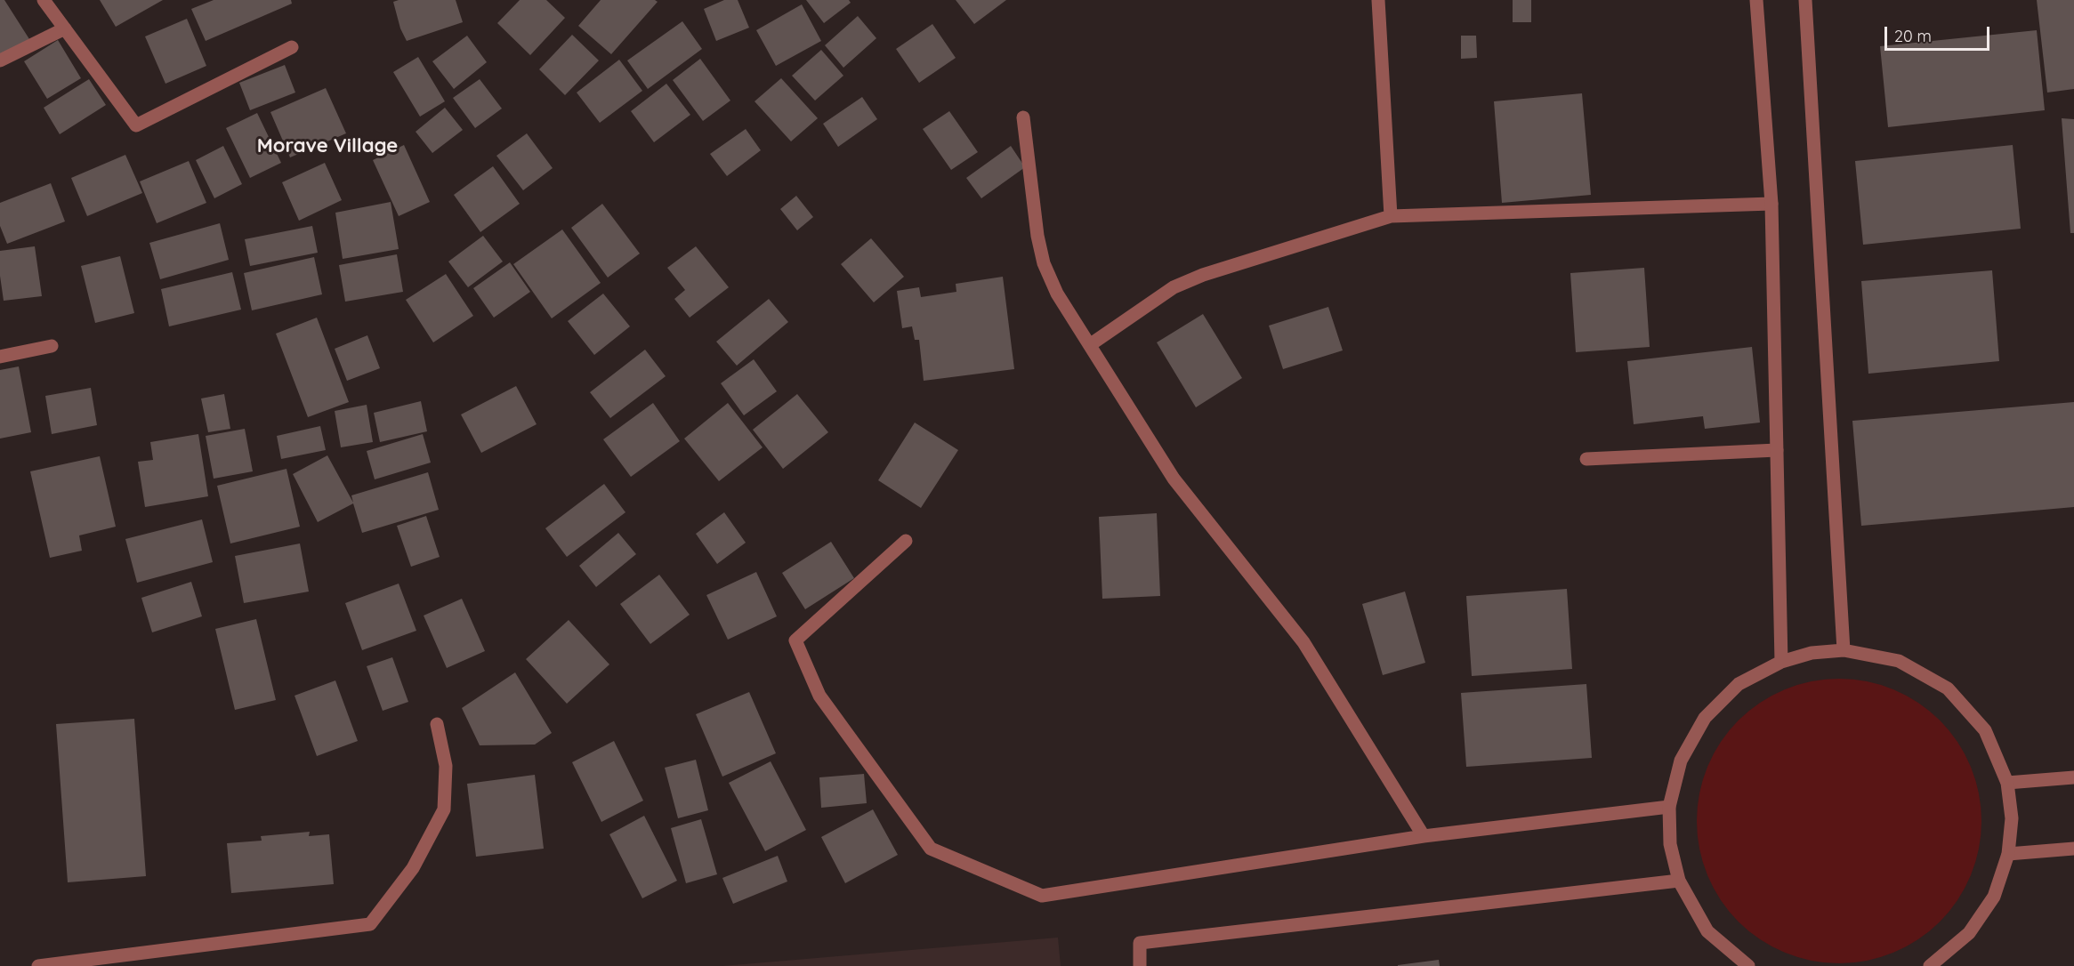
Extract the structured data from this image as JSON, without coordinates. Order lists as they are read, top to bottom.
{
  "districts": ["Morave Village"],
  "scale_bar": "20 m"
}
